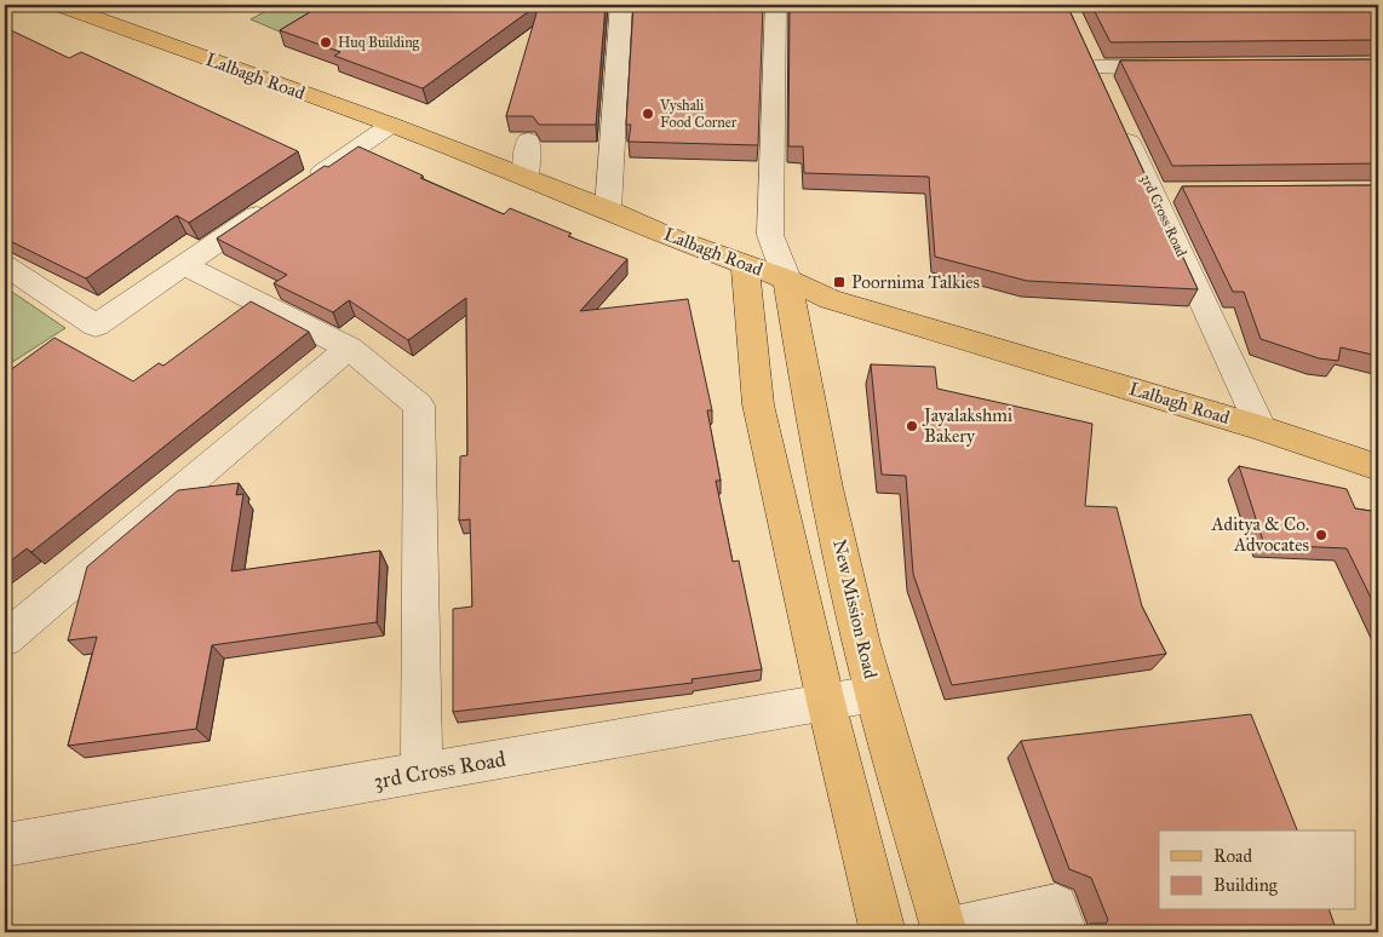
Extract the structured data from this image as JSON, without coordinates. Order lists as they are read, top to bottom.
{
  "streets": {
    "main road": ["Lalbagh Road", "New Mission Road"],
    "street": ["3rd Cross Road"]
  },
  "crossings": [
    ["Lalbagh Road", "3rd Cross Road"],
    ["Lalbagh Road", "New Mission Road"],
    ["3rd Cross Road", "New Mission Road"]
  ],
  "places": {
    "other": [
      "Huq Building",
      "Vyshali Food Corner",
      "Jayalakshmi Bakery",
      "Aditya & Co. Advocates"
    ],
    "transit": ["Poornima Talkies"]
  },
  "legend": ["Road", "Building"]
}
